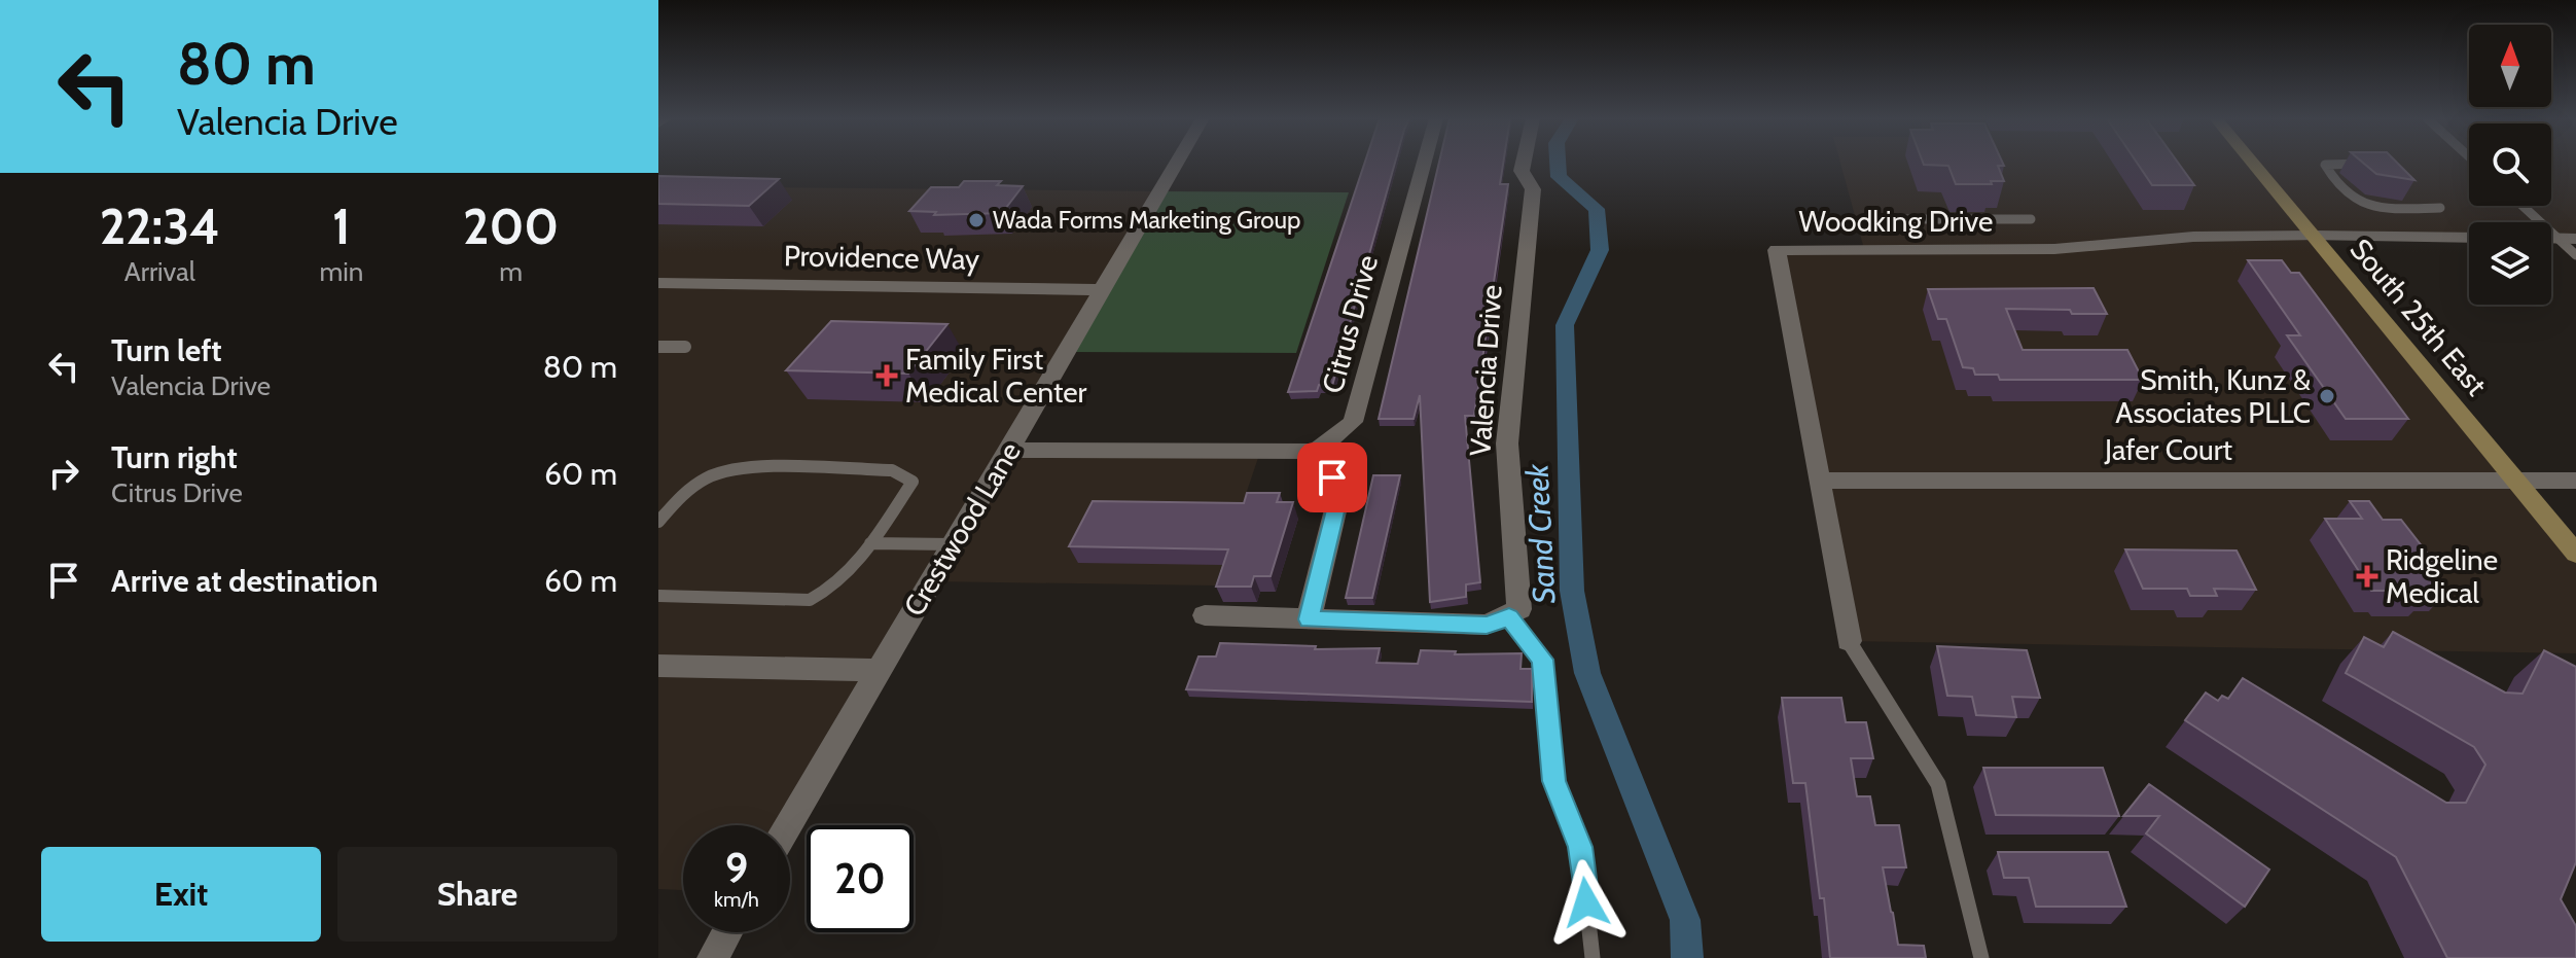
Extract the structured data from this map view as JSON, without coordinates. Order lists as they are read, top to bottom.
{
  "streets": {
    "main road": ["South 25th East"],
    "street": [
      "Woodking Drive",
      "Providence Way",
      "Citrus Drive",
      "Valencia Drive",
      "Jafer Court",
      "Crestwood Lane"
    ]
  },
  "crossings": [
    ["Woodking Drive", "South 25th East"],
    ["Woodking Drive", "Jafer Court"],
    ["Providence Way", "Crestwood Lane"],
    ["South 25th East", "Jafer Court"]
  ],
  "water": ["Sand Creek"],
  "places": {
    "other": ["Wada Forms Marketing Group", "Smith, Kunz & Associates PLLC"],
    "health": ["Family First Medical Center", "Ridgeline Medical"]
  },
  "north": "top",
  "page": {
    "turn": ["80 m", "Valencia Drive"],
    "eta": [
      "22:34",
      "Arrival",
      "1",
      "min",
      "200",
      "m"
    ],
    "list": [
      {
        "name": "Turn left",
        "note": "Valencia Drive",
        "value": "80 m"
      },
      {
        "name": "Turn right",
        "note": "Citrus Drive",
        "value": "60 m"
      },
      {
        "name": "Arrive at destination",
        "value": "60 m"
      }
    ],
    "speed": "9 km/h",
    "limit": "20",
    "buttons": ["Exit", "Share"]
  }
}
